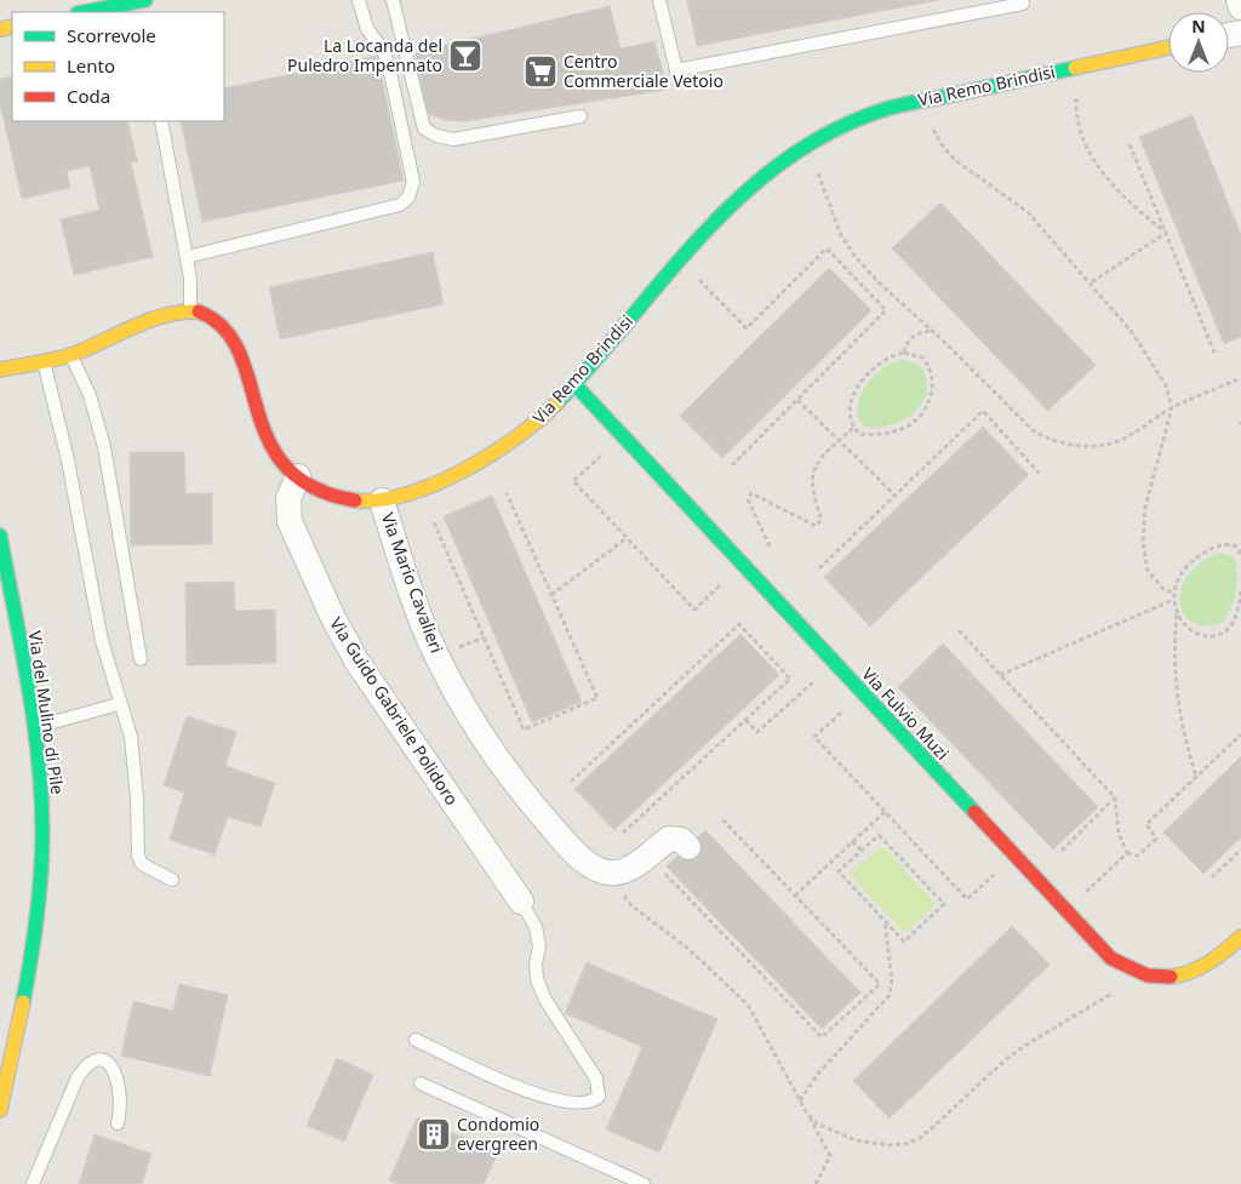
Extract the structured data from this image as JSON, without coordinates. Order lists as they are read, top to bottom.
{
  "streets": {
    "street": [
      "Via Remo Brindisi",
      "Via Mario Cavalieri",
      "Via Guido Gabriele Polidoro",
      "Via del Mulino di Pile",
      "Via Fulvio Muzi"
    ]
  },
  "crossings": [
    ["Via Remo Brindisi", "Via Mario Cavalieri"],
    ["Via Remo Brindisi", "Via Guido Gabriele Polidoro"],
    ["Via Remo Brindisi", "Via Fulvio Muzi"]
  ],
  "places": {
    "bar": ["La Locanda del Puledro Impennato"],
    "supermarket": ["Centro Commerciale Vetoio"],
    "building": ["Condomio evergreen"]
  },
  "legend": ["Scorrevole", "Lento", "Coda"],
  "north": "top"
}
